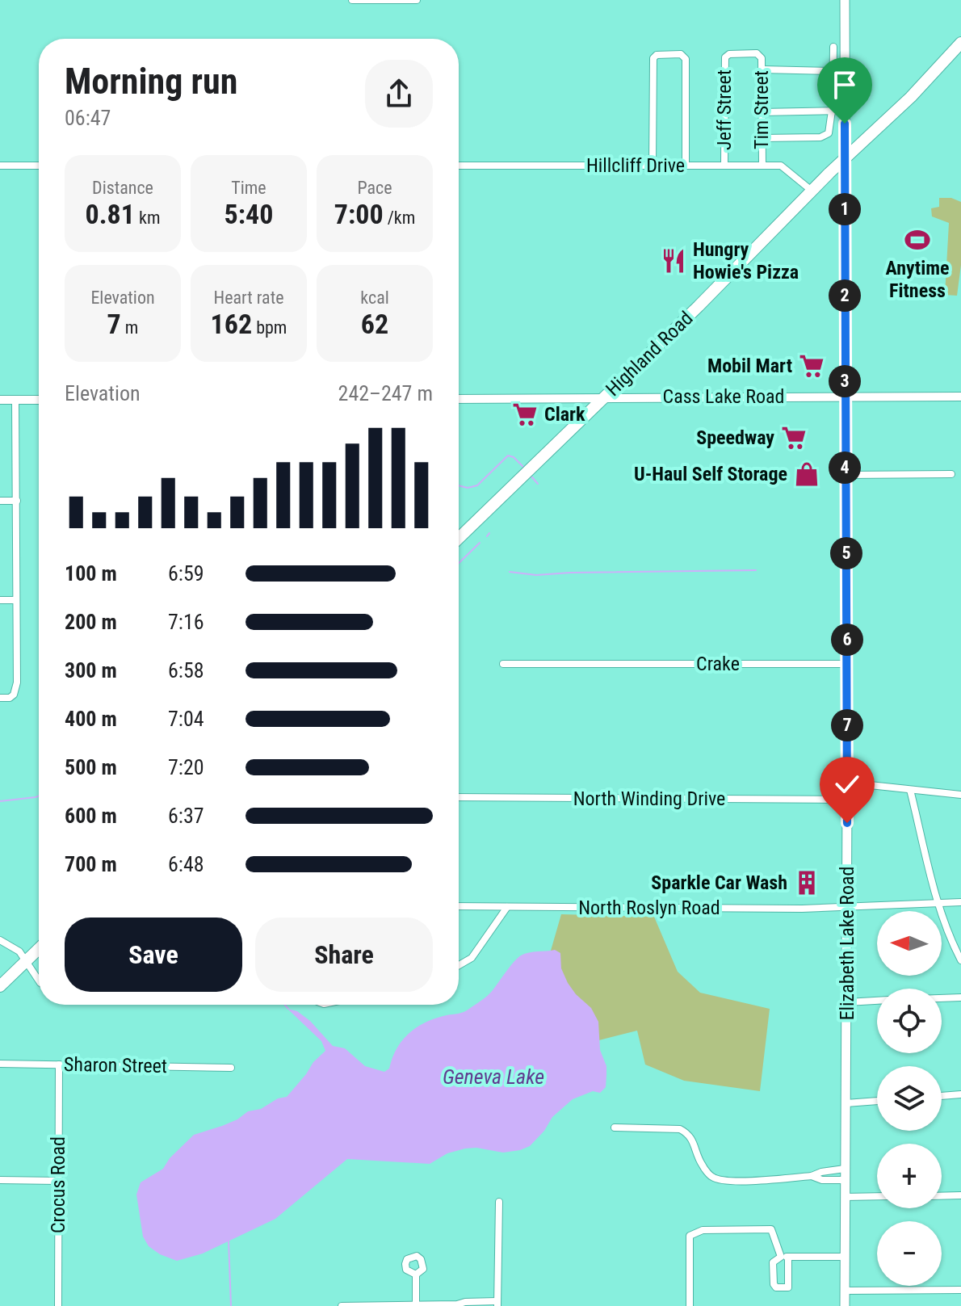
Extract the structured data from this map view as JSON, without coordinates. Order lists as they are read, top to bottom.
{
  "streets": {
    "highway": ["Highland Road"],
    "main road": ["Elizabeth Lake Road"],
    "street": [
      "Jeff Street",
      "Tim Street",
      "Hillcliff Drive",
      "Cass Lake Road",
      "Crake",
      "North Winding Drive",
      "North Roslyn Road",
      "Sharon Street",
      "Crocus Road"
    ]
  },
  "crossings": [
    ["Jeff Street", "Tim Street"],
    ["Jeff Street", "Hillcliff Drive"],
    ["Tim Street", "Hillcliff Drive"],
    ["Hillcliff Drive", "Highland Road"],
    ["Highland Road", "Cass Lake Road"],
    ["Highland Road", "Elizabeth Lake Road"],
    ["Cass Lake Road", "Elizabeth Lake Road"],
    ["Crake", "Elizabeth Lake Road"],
    ["North Winding Drive", "Elizabeth Lake Road"],
    ["North Roslyn Road", "Elizabeth Lake Road"],
    ["Sharon Street", "Crocus Road"]
  ],
  "water": ["Geneva Lake"],
  "places": {
    "sports": ["Anytime Fitness"],
    "restaurant": ["Hungry Howie's Pizza"],
    "supermarket": ["Mobil Mart", "Clark", "Speedway"],
    "shop": ["U-Haul Self Storage"],
    "building": ["Sparkle Car Wash"]
  },
  "north": "left",
  "page": {
    "heading": ["Morning run", "06:47"],
    "stats": [
      ["Distance", "0.81 km"],
      ["Time", "5:40"],
      ["Pace", "7:00 /km"],
      ["Elevation", "7 m"],
      ["Heart rate", "162 bpm"],
      ["kcal", "62"]
    ],
    "pins": [
      "1",
      "2",
      "3",
      "4",
      "5",
      "6",
      "7"
    ],
    "chart": ["Elevation", "242–247 m"],
    "list": [
      {
        "name": "100 m",
        "note": "6:59"
      },
      {
        "name": "200 m",
        "note": "7:16"
      },
      {
        "name": "300 m",
        "note": "6:58"
      },
      {
        "name": "400 m",
        "note": "7:04"
      },
      {
        "name": "500 m",
        "note": "7:20"
      },
      {
        "name": "600 m",
        "note": "6:37"
      },
      {
        "name": "700 m",
        "note": "6:48"
      }
    ],
    "buttons": ["Save", "Share"],
    "map_buttons": ["+", "−"]
  }
}
